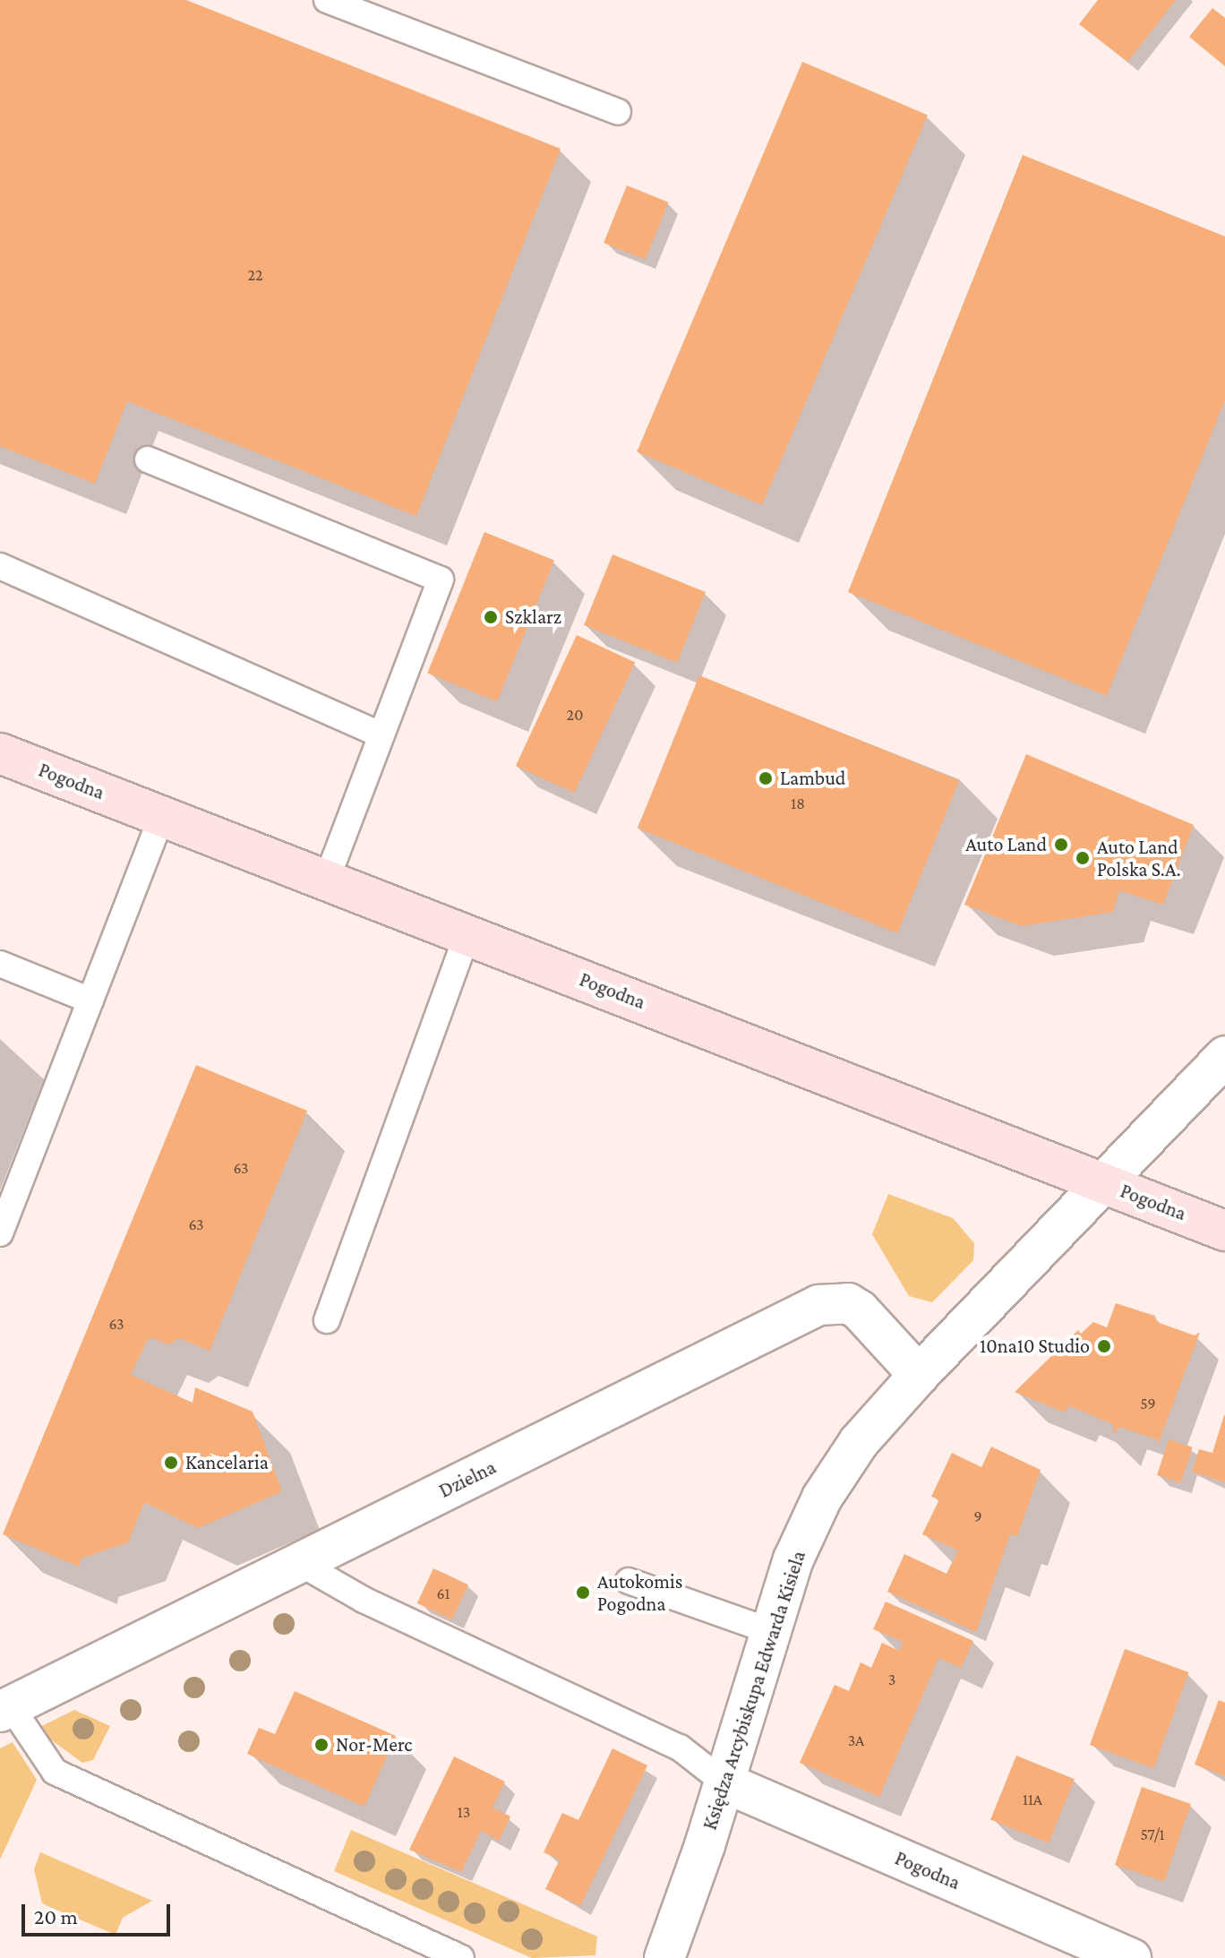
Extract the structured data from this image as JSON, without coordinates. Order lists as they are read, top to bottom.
{
  "streets": {
    "street": ["Pogodna", "Dzielna", "Księdza Arcybiskupa Edwarda Kisiela"]
  },
  "crossings": [
    ["Pogodna", "Księdza Arcybiskupa Edwarda Kisiela"],
    ["Dzielna", "Księdza Arcybiskupa Edwarda Kisiela"]
  ],
  "places": [
    "Szklarz",
    "Lambud",
    "Auto Land",
    "Auto Land Polska S.A.",
    "10na10 Studio",
    "Kancelaria",
    "Autokomis Pogodna",
    "Nor-Merc"
  ],
  "house_numbers": [
    "22",
    "20",
    "18",
    "63",
    "63",
    "63",
    "59",
    "9",
    "61",
    "3",
    "3A",
    "11A",
    "13",
    "57/1"
  ],
  "scale_bar": "20 m"
}
